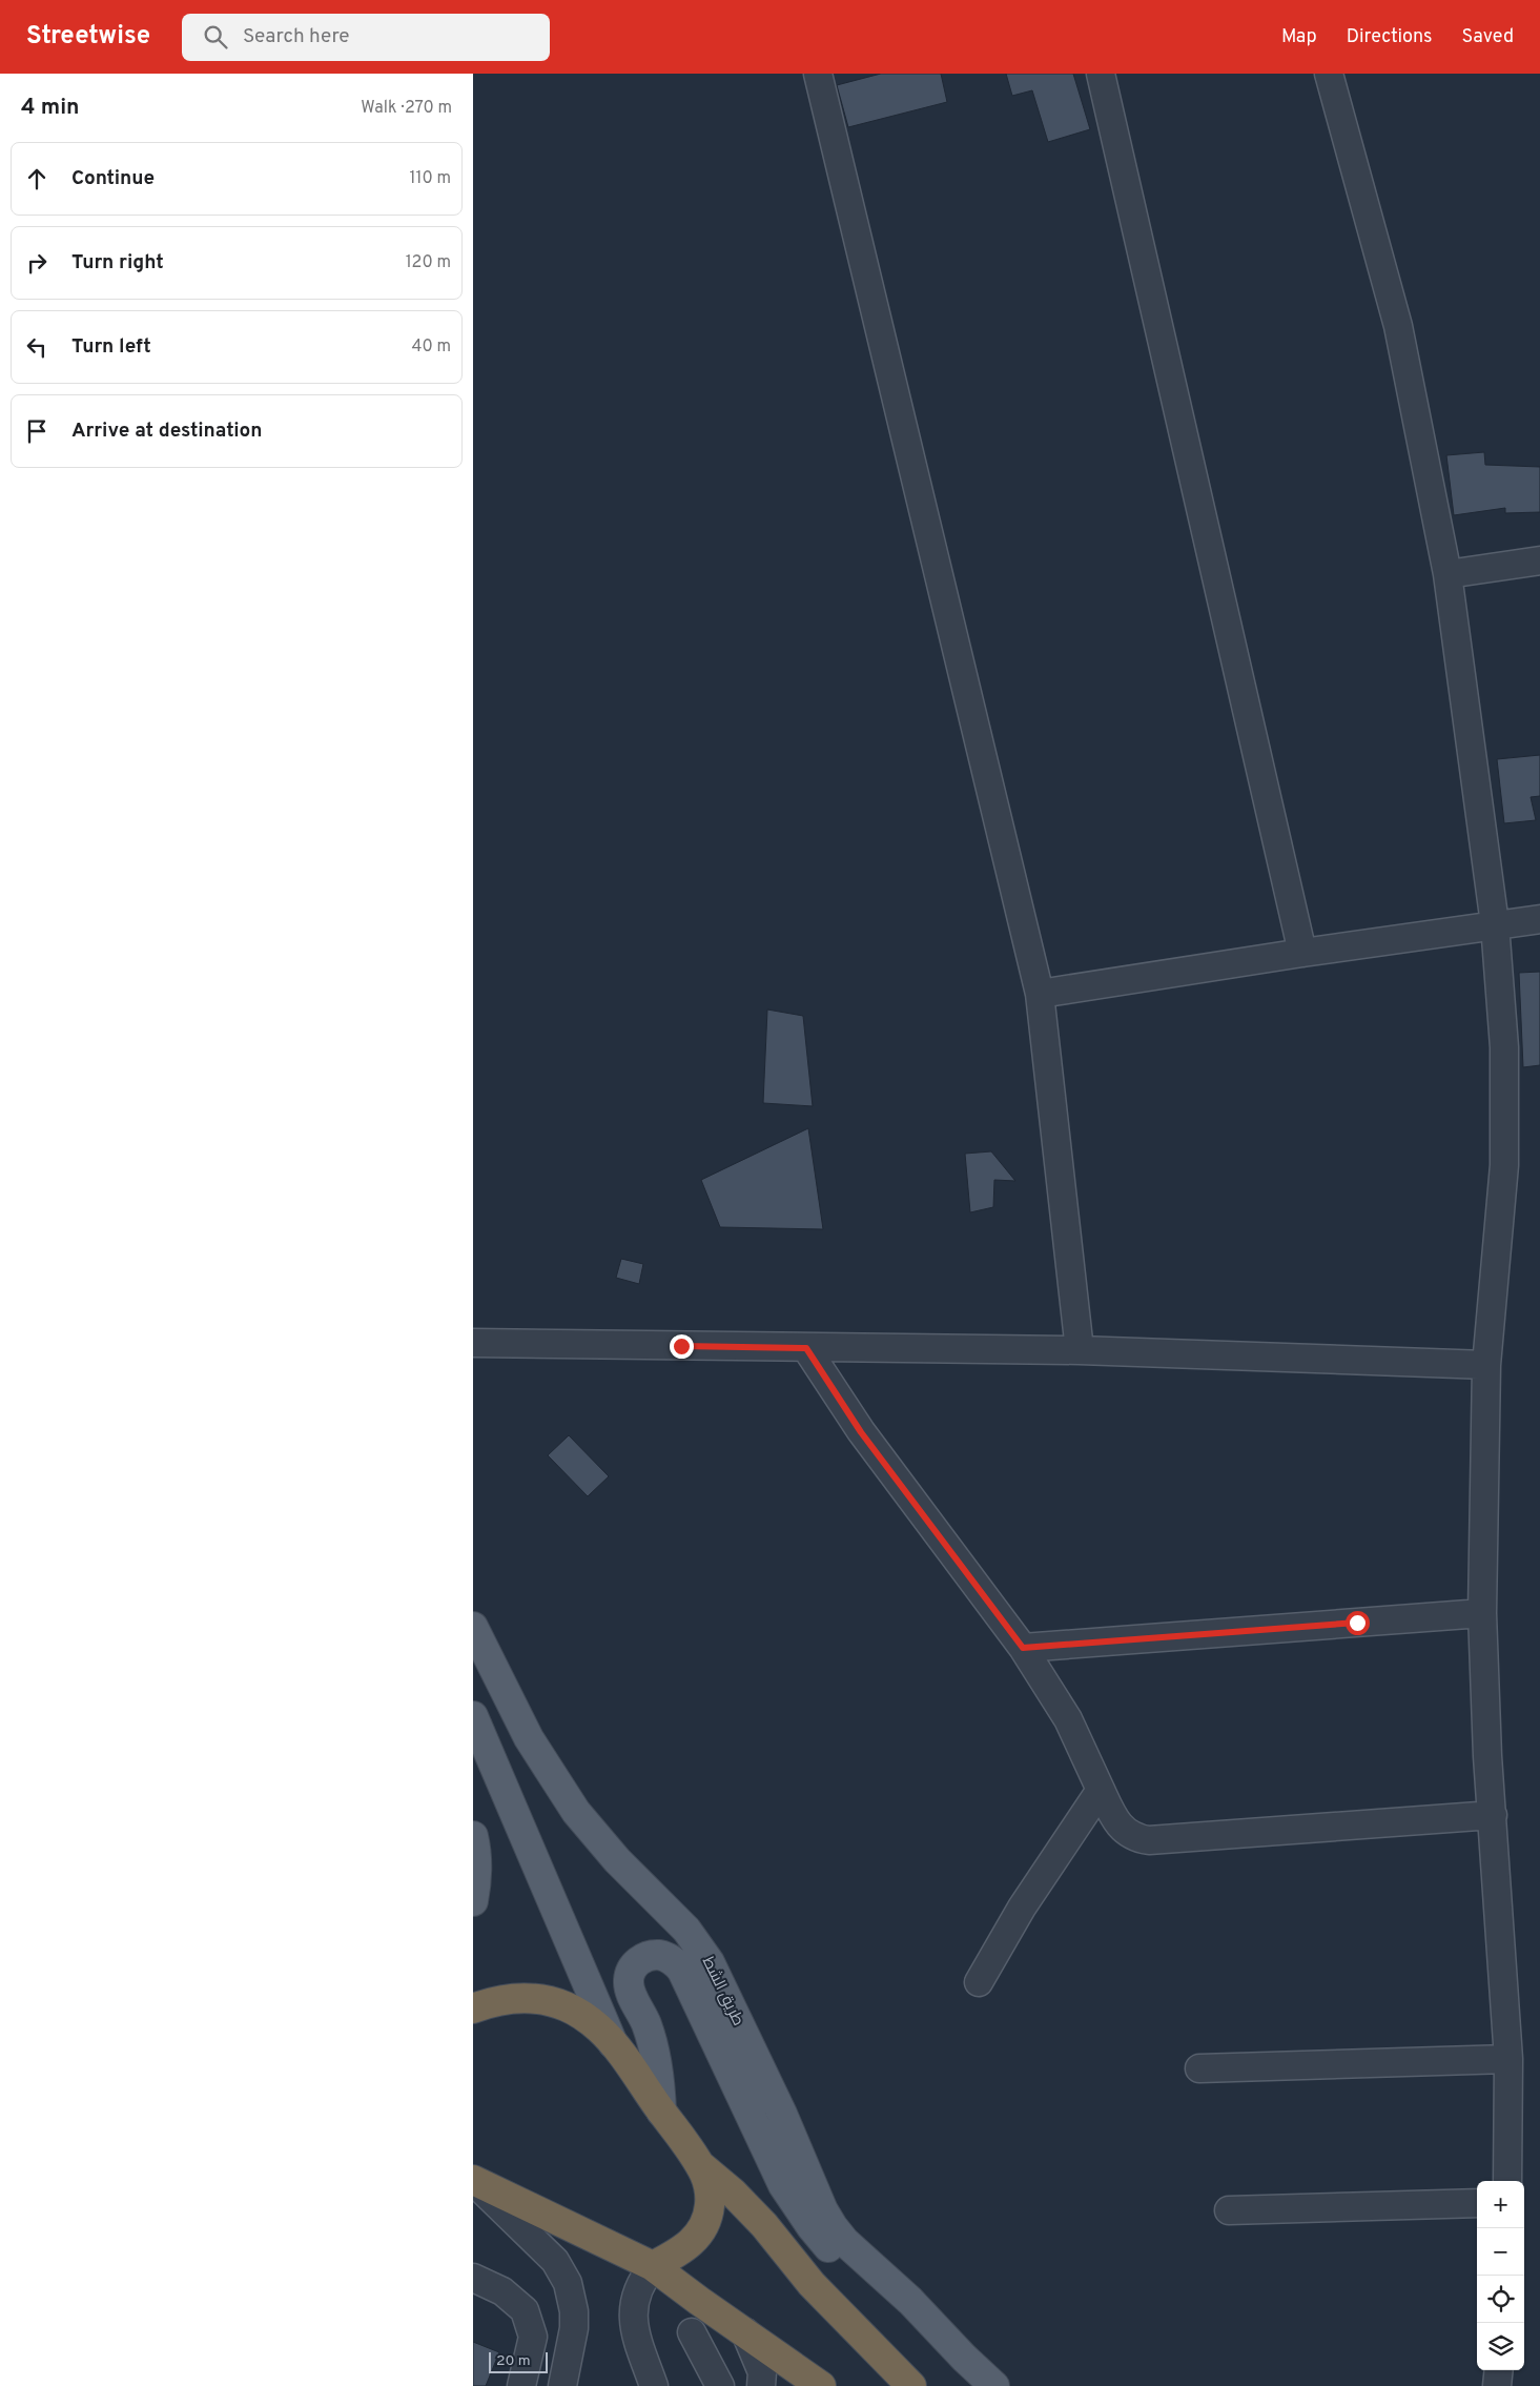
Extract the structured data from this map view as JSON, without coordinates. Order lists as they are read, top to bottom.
{
  "streets": {
    "main road": ["طريق الشط"]
  },
  "scale_bar": "20 m",
  "page": {
    "header": "Streetwise",
    "search": "Search here",
    "nav": ["Map", "Directions", "Saved"],
    "heading": ["4 min", "Walk · 270 m"],
    "list": [
      ["Continue", "110 m"],
      ["Turn right", "120 m"],
      ["Turn left", "40 m"],
      "Arrive at destination"
    ],
    "map_buttons": ["+", "−"],
    "scale": "20 m"
  }
}
